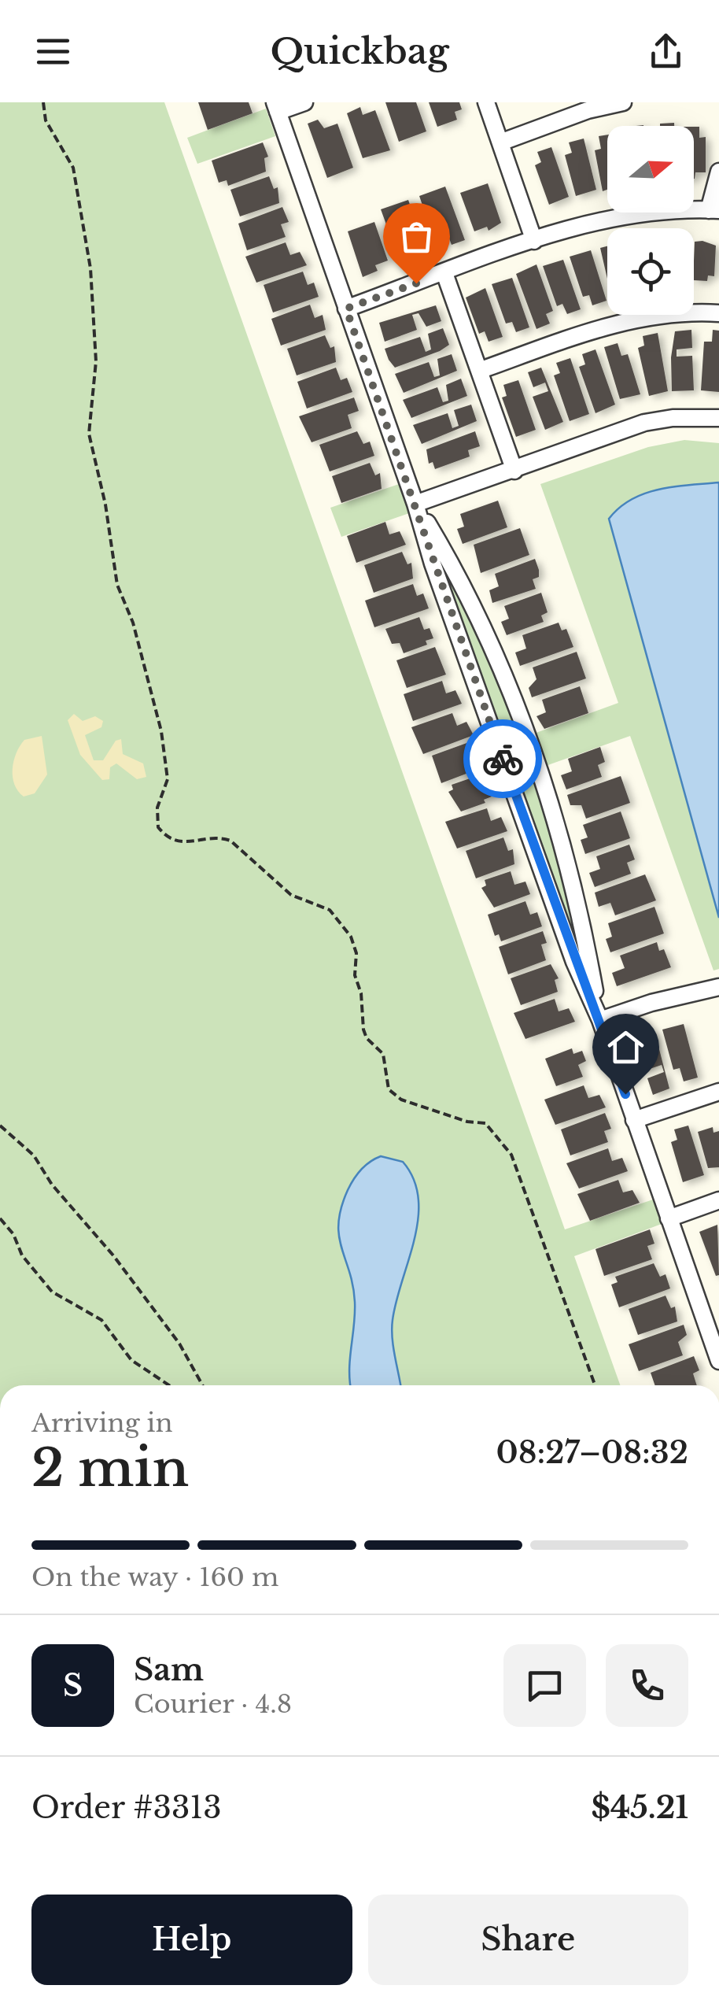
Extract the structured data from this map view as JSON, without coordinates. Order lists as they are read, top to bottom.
{
  "north": "right",
  "page": {
    "header": "Quickbag",
    "heading": ["2 min", "Arriving in", "08:27–08:32"],
    "panel": [
      "Sam",
      "Courier · 4.8",
      "Order #3313",
      "$45.21"
    ],
    "bar": "On the way · 160 m",
    "round": "S",
    "buttons": ["Help", "Share"]
  }
}
